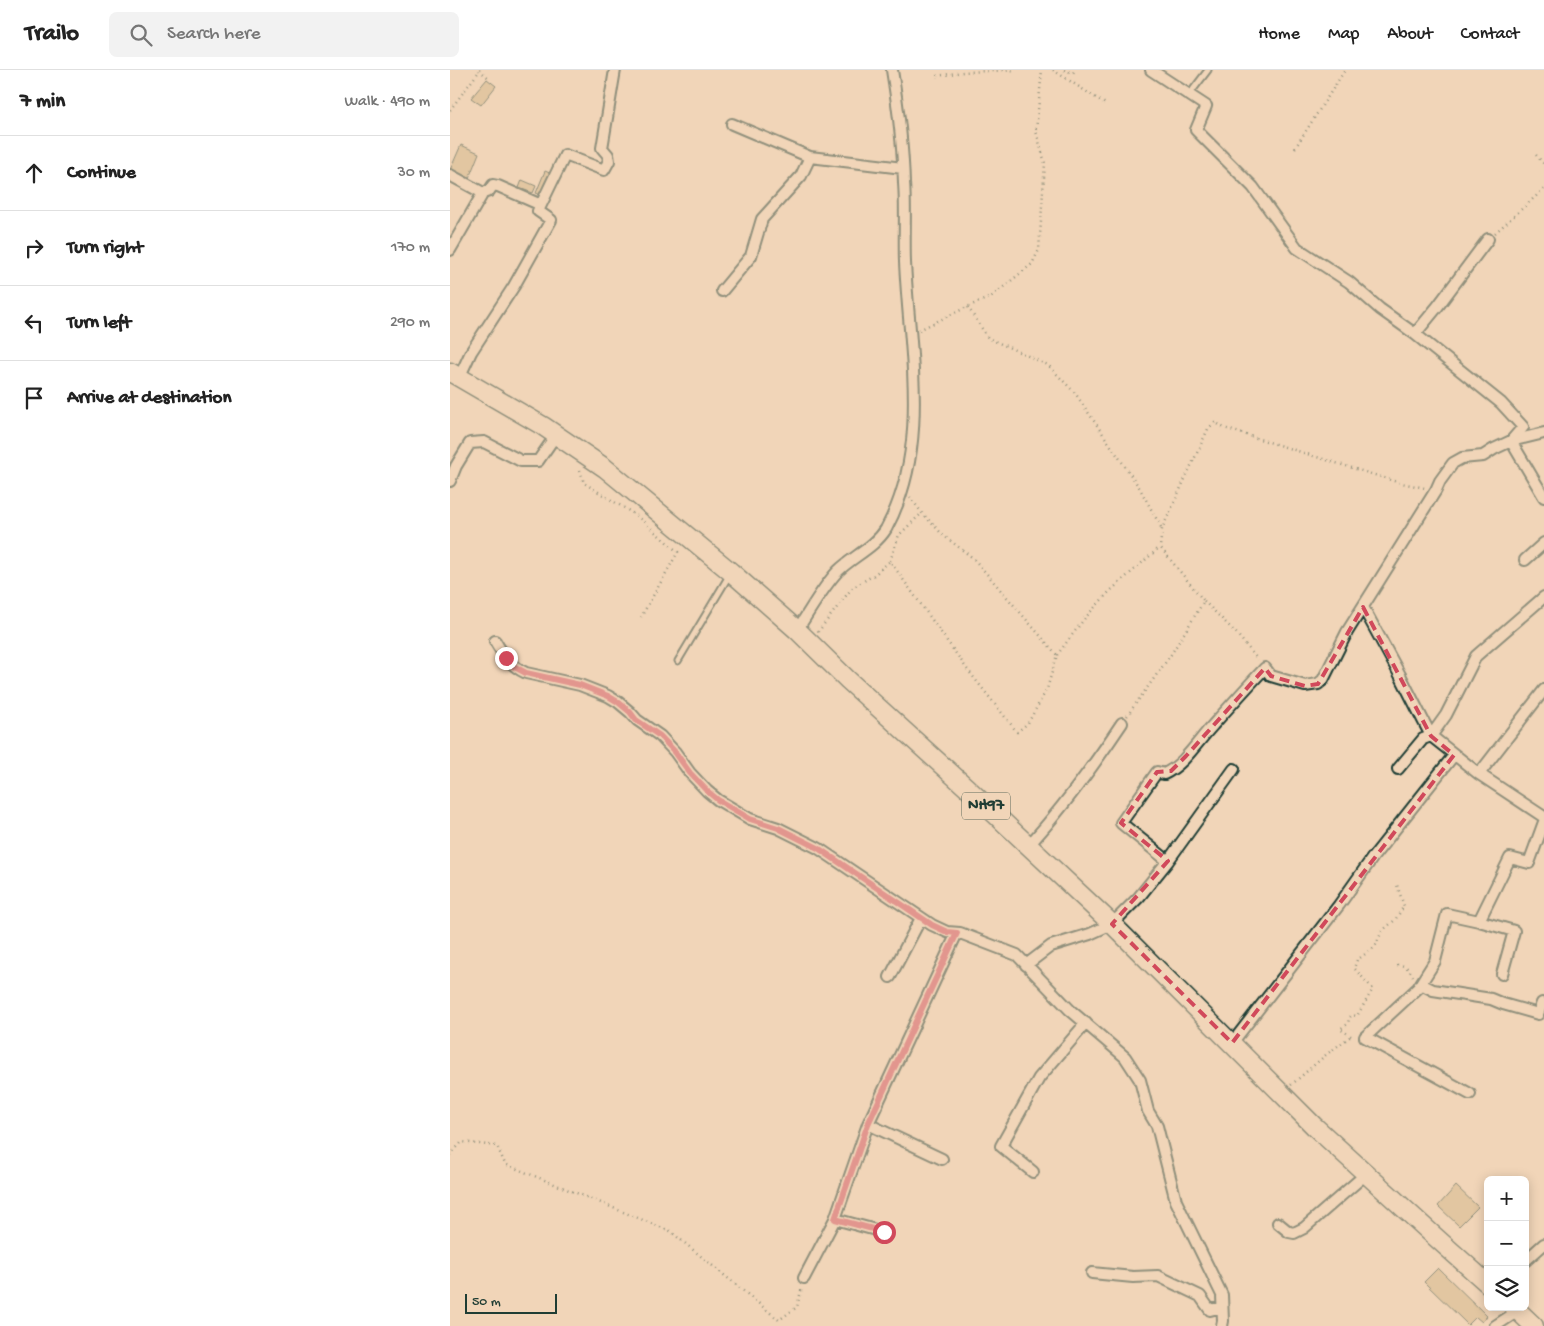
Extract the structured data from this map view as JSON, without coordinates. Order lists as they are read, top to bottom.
{
  "streets": {
    "highway": ["NH97"]
  },
  "scale_bar": "50 m",
  "page": {
    "header": "Trailo",
    "search": "Search here",
    "nav": [
      "Home",
      "Map",
      "About",
      "Contact"
    ],
    "heading": ["7 min", "Walk · 490 m"],
    "list": [
      ["Continue", "30 m"],
      ["Turn right", "170 m"],
      ["Turn left", "290 m"],
      "Arrive at destination"
    ],
    "map_buttons": ["+", "−"],
    "scale": "50 m"
  }
}
